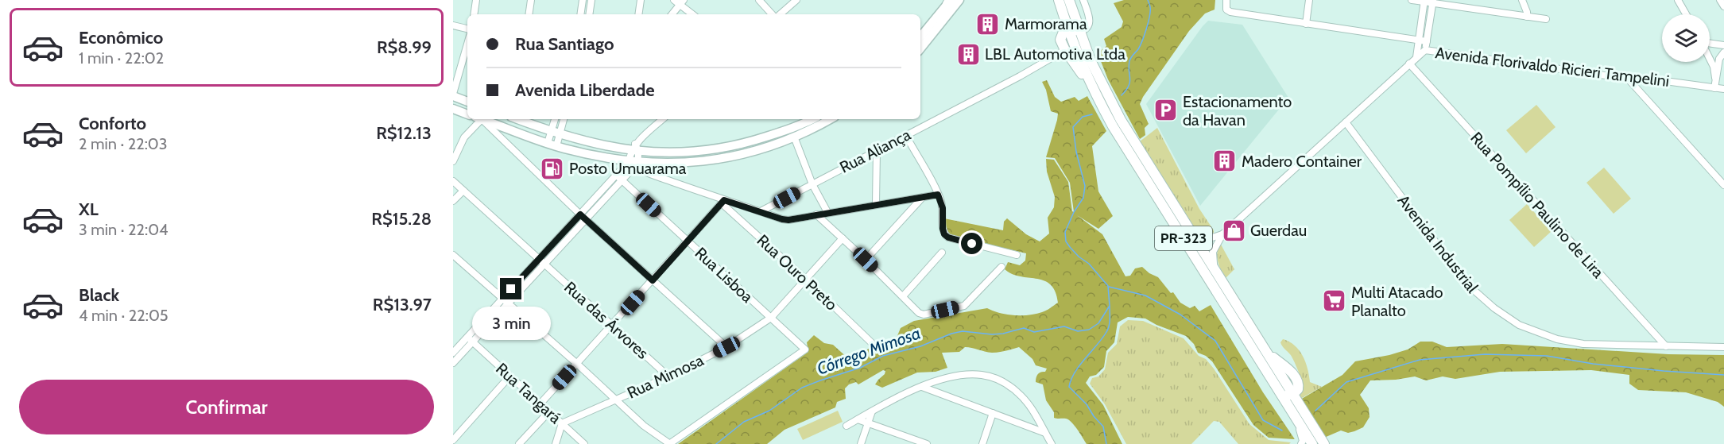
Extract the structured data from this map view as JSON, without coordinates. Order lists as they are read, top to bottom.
{
  "streets": {
    "highway": ["PR-323"],
    "street": [
      "Avenida Florivaldo Ricieri Tampelini",
      "Rua Aliança",
      "Rua Pompílio Paulino de Lira",
      "Avenida Industrial",
      "Rua Ouro Preto",
      "Rua Lisboa",
      "Rua das Árvores",
      "Rua Mimosa",
      "Rua Tangará"
    ]
  },
  "crossings": [
    ["Avenida Florivaldo Ricieri Tampelini", "Rua Pompílio Paulino de Lira"],
    ["Avenida Florivaldo Ricieri Tampelini", "PR-323"],
    ["Avenida Florivaldo Ricieri Tampelini", "Avenida Industrial"],
    ["Rua Pompílio Paulino de Lira", "Avenida Industrial"],
    ["Rua Ouro Preto", "Rua Mimosa"],
    ["Rua Lisboa", "Rua Mimosa"],
    ["Rua das Árvores", "Rua Mimosa"],
    ["Rua Mimosa", "Rua Tangará"]
  ],
  "water": ["Córrego Mimosa"],
  "places": {
    "building": ["Marmorama", "LBL Automotiva Ltda", "Madero Container"],
    "parking": ["Estacionamento da Havan"],
    "fuel station": ["Posto Umuarama"],
    "shop": ["Guerdau"],
    "supermarket": ["Multi Atacado Planalto"]
  },
  "page": {
    "list": [
      {
        "name": "Econômico",
        "note": "1 min · 22:02",
        "value": "R$8.99"
      },
      {
        "name": "Conforto",
        "note": "2 min · 22:03",
        "value": "R$12.13"
      },
      {
        "name": "XL",
        "note": "3 min · 22:04",
        "value": "R$15.28"
      },
      {
        "name": "Black",
        "note": "4 min · 22:05",
        "value": "R$13.97"
      }
    ],
    "banner": ["Rua Santiago", "Avenida Liberdade"],
    "bubble": "3 min",
    "buttons": "Confirmar"
  }
}
